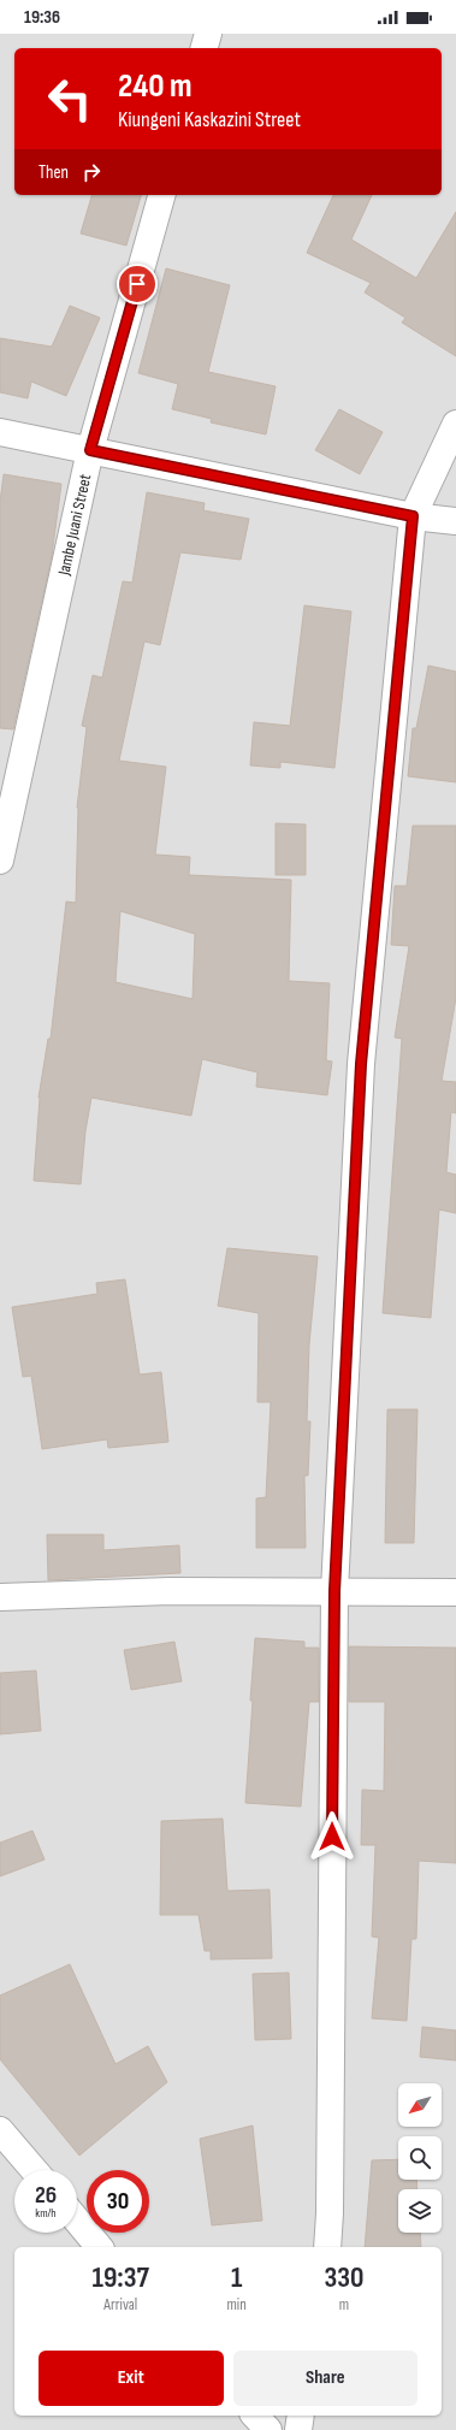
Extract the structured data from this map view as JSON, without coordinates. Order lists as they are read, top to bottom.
{
  "streets": {
    "street": ["Jambe Juani Street"]
  },
  "north": "bottom left",
  "page": {
    "status": "19:36",
    "turn": ["240 m", "Kiungeni Kaskazini Street"],
    "then": "Then",
    "speed": "26 km/h",
    "limit": "30",
    "eta": [
      "19:37",
      "Arrival",
      "1",
      "min",
      "330",
      "m"
    ],
    "buttons": ["Exit", "Share"]
  }
}
